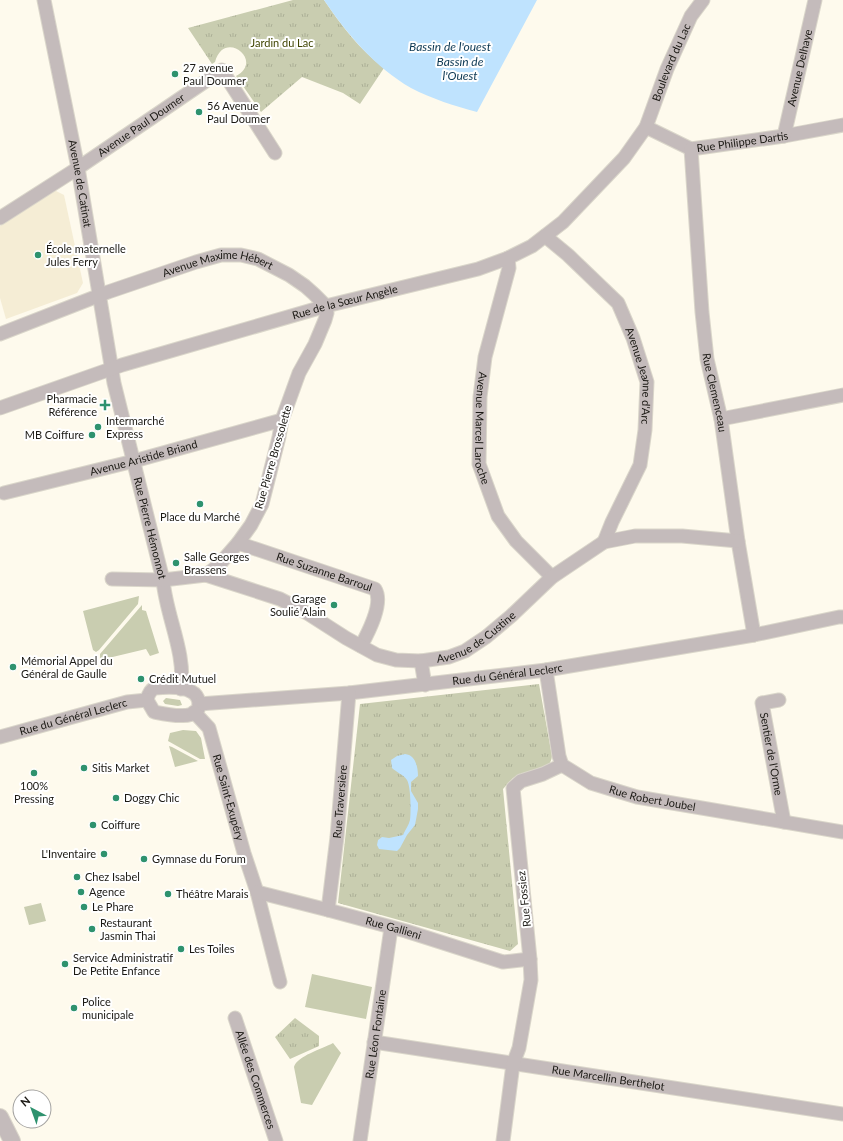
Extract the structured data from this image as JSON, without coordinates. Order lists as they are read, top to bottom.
{
  "streets": {
    "street": [
      "Boulevard du Lac",
      "Avenue Delhaye",
      "Avenue Paul Doumer",
      "Rue Philippe Dartis",
      "Avenue de Catinat",
      "Avenue Maxime Hébert",
      "Rue de la Sœur Angèle",
      "Avenue Jeanne d'Arc",
      "Rue Clemenceau",
      "Avenue Marcel Laroche",
      "Avenue Aristide Briand",
      "Rue Pierre Brossolette",
      "Rue Pierre Hémonnot",
      "Rue Suzanne Barroul",
      "Avenue de Custine",
      "Rue du Général Leclerc",
      "Sentier de l'Orme",
      "Rue Saint-Exupéry",
      "Rue Robert Joubel",
      "Rue Traversière",
      "Rue Fossiez",
      "Rue Gallieni",
      "Rue Léon Fontaine",
      "Rue Marcellin Berthelot",
      "Allée des Commerces"
    ]
  },
  "crossings": [
    ["Boulevard du Lac", "Rue Philippe Dartis"],
    ["Boulevard du Lac", "Rue de la Sœur Angèle"],
    ["Avenue Delhaye", "Rue Philippe Dartis"],
    ["Avenue Paul Doumer", "Avenue de Catinat"],
    ["Rue Philippe Dartis", "Rue de la Sœur Angèle"],
    ["Rue Philippe Dartis", "Rue Clemenceau"],
    ["Avenue de Catinat", "Avenue Maxime Hébert"],
    ["Avenue de Catinat", "Rue de la Sœur Angèle"],
    ["Avenue de Catinat", "Rue Pierre Hémonnot"],
    ["Avenue Maxime Hébert", "Rue de la Sœur Angèle"],
    ["Avenue Maxime Hébert", "Rue Pierre Brossolette"],
    ["Rue de la Sœur Angèle", "Avenue Jeanne d'Arc"],
    ["Rue de la Sœur Angèle", "Avenue Marcel Laroche"],
    ["Rue de la Sœur Angèle", "Rue Pierre Brossolette"],
    ["Rue de la Sœur Angèle", "Rue Pierre Hémonnot"],
    ["Avenue Jeanne d'Arc", "Avenue de Custine"],
    ["Rue Clemenceau", "Avenue de Custine"],
    ["Rue Clemenceau", "Rue du Général Leclerc"],
    ["Avenue Marcel Laroche", "Avenue de Custine"],
    ["Avenue Aristide Briand", "Rue Pierre Brossolette"],
    ["Avenue Aristide Briand", "Rue Pierre Hémonnot"],
    ["Rue Pierre Brossolette", "Rue Suzanne Barroul"],
    ["Rue Pierre Brossolette", "Avenue de Custine"],
    ["Rue Suzanne Barroul", "Avenue de Custine"],
    ["Rue du Général Leclerc", "Rue Saint-Exupéry"],
    ["Rue du Général Leclerc", "Rue Traversière"],
    ["Sentier de l'Orme", "Rue Robert Joubel"],
    ["Rue Saint-Exupéry", "Rue Gallieni"],
    ["Rue Robert Joubel", "Rue Fossiez"],
    ["Rue Traversière", "Rue Gallieni"],
    ["Rue Fossiez", "Rue Gallieni"],
    ["Rue Fossiez", "Rue Marcellin Berthelot"],
    ["Rue Gallieni", "Rue Léon Fontaine"],
    ["Rue Léon Fontaine", "Rue Marcellin Berthelot"]
  ],
  "water": ["Bassin de l'ouest", "Bassin de l'Ouest"],
  "parks": ["Jardin du Lac"],
  "places": {
    "other": [
      "27 avenue Paul Doumer",
      "56 Avenue Paul Doumer",
      "École maternelle Jules Ferry",
      "Intermarché Express",
      "MB Coiffure",
      "Place du Marché",
      "Salle Georges Brassens",
      "Garage Soulié Alain",
      "Mémorial Appel du Général de Gaulle",
      "Crédit Mutuel",
      "Sitis Market",
      "100% Pressing",
      "Doggy Chic",
      "Coiffure",
      "L'Inventaire",
      "Gymnase du Forum",
      "Chez Isabel",
      "Agence",
      "Théâtre Marais",
      "Le Phare",
      "Restaurant Jasmin Thai",
      "Les Toiles",
      "Service Administratif De Petite Enfance",
      "Police municipale"
    ],
    "health": ["Pharmacie Référence"]
  },
  "north": "top left"
}
